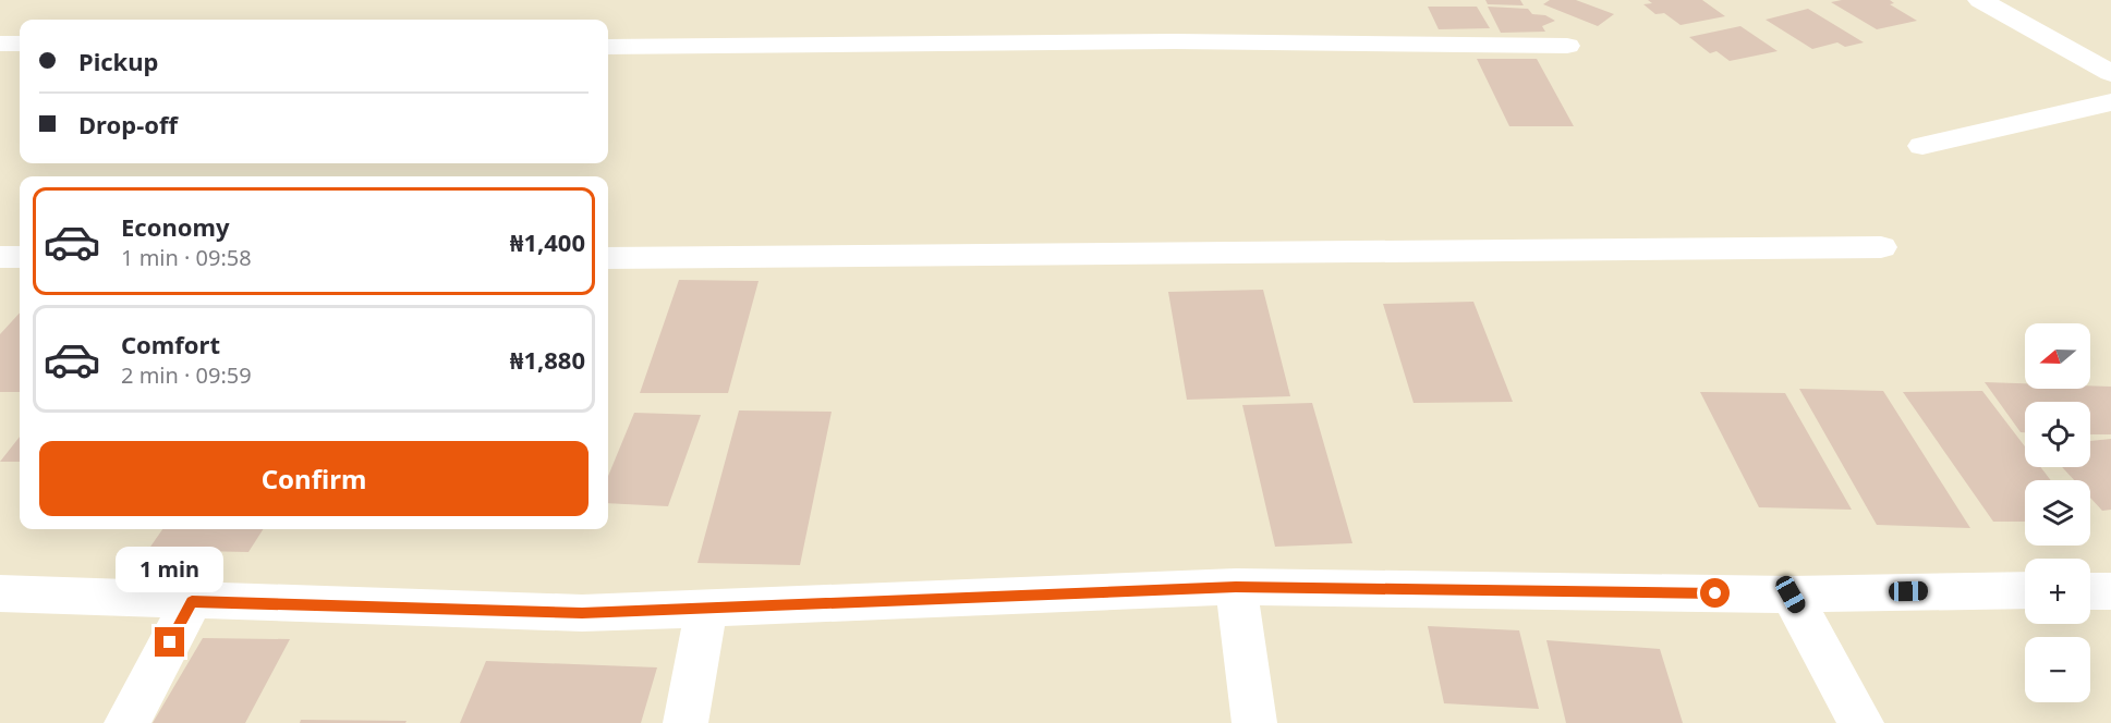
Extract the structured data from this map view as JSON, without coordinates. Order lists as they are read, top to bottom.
{
  "north": "left",
  "page": {
    "banner": ["Pickup", "Drop-off"],
    "list": [
      {
        "name": "Economy",
        "note": "1 min · 09:58",
        "value": "₦1,400"
      },
      {
        "name": "Comfort",
        "note": "2 min · 09:59",
        "value": "₦1,880"
      }
    ],
    "map_buttons": ["+", "−"],
    "buttons": "Confirm",
    "bubble": "1 min"
  }
}
